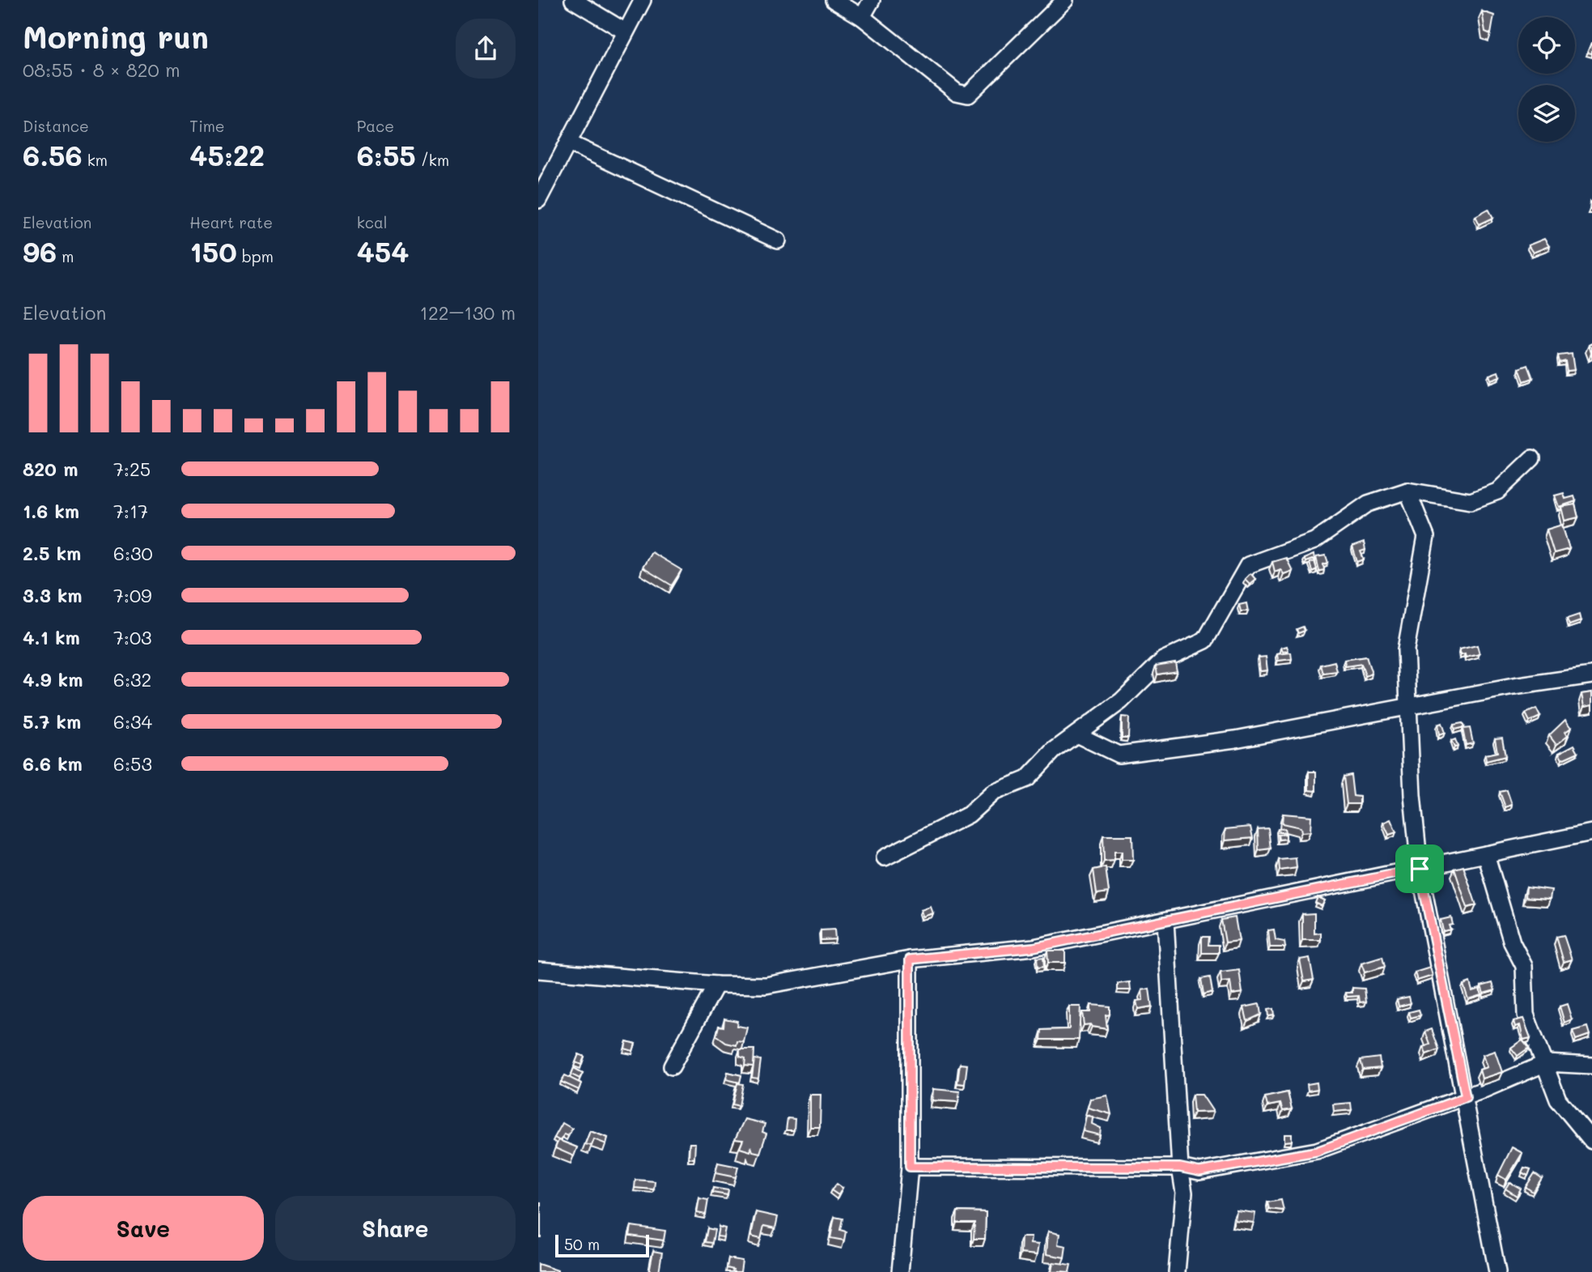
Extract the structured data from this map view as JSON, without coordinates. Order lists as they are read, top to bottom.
{
  "scale_bar": "50 m",
  "page": {
    "heading": ["Morning run", "08:55 · 8 × 820 m"],
    "stats": [
      ["Distance", "6.56 km"],
      ["Time", "45:22"],
      ["Pace", "6:55 /km"],
      ["Elevation", "96 m"],
      ["Heart rate", "150 bpm"],
      ["kcal", "454"]
    ],
    "chart": ["Elevation", "122–130 m"],
    "list": [
      {
        "name": "820 m",
        "note": "7:25"
      },
      {
        "name": "1.6 km",
        "note": "7:17"
      },
      {
        "name": "2.5 km",
        "note": "6:30"
      },
      {
        "name": "3.3 km",
        "note": "7:09"
      },
      {
        "name": "4.1 km",
        "note": "7:03"
      },
      {
        "name": "4.9 km",
        "note": "6:32"
      },
      {
        "name": "5.7 km",
        "note": "6:34"
      },
      {
        "name": "6.6 km",
        "note": "6:53"
      }
    ],
    "buttons": ["Save", "Share"],
    "scale": "50 m"
  }
}
